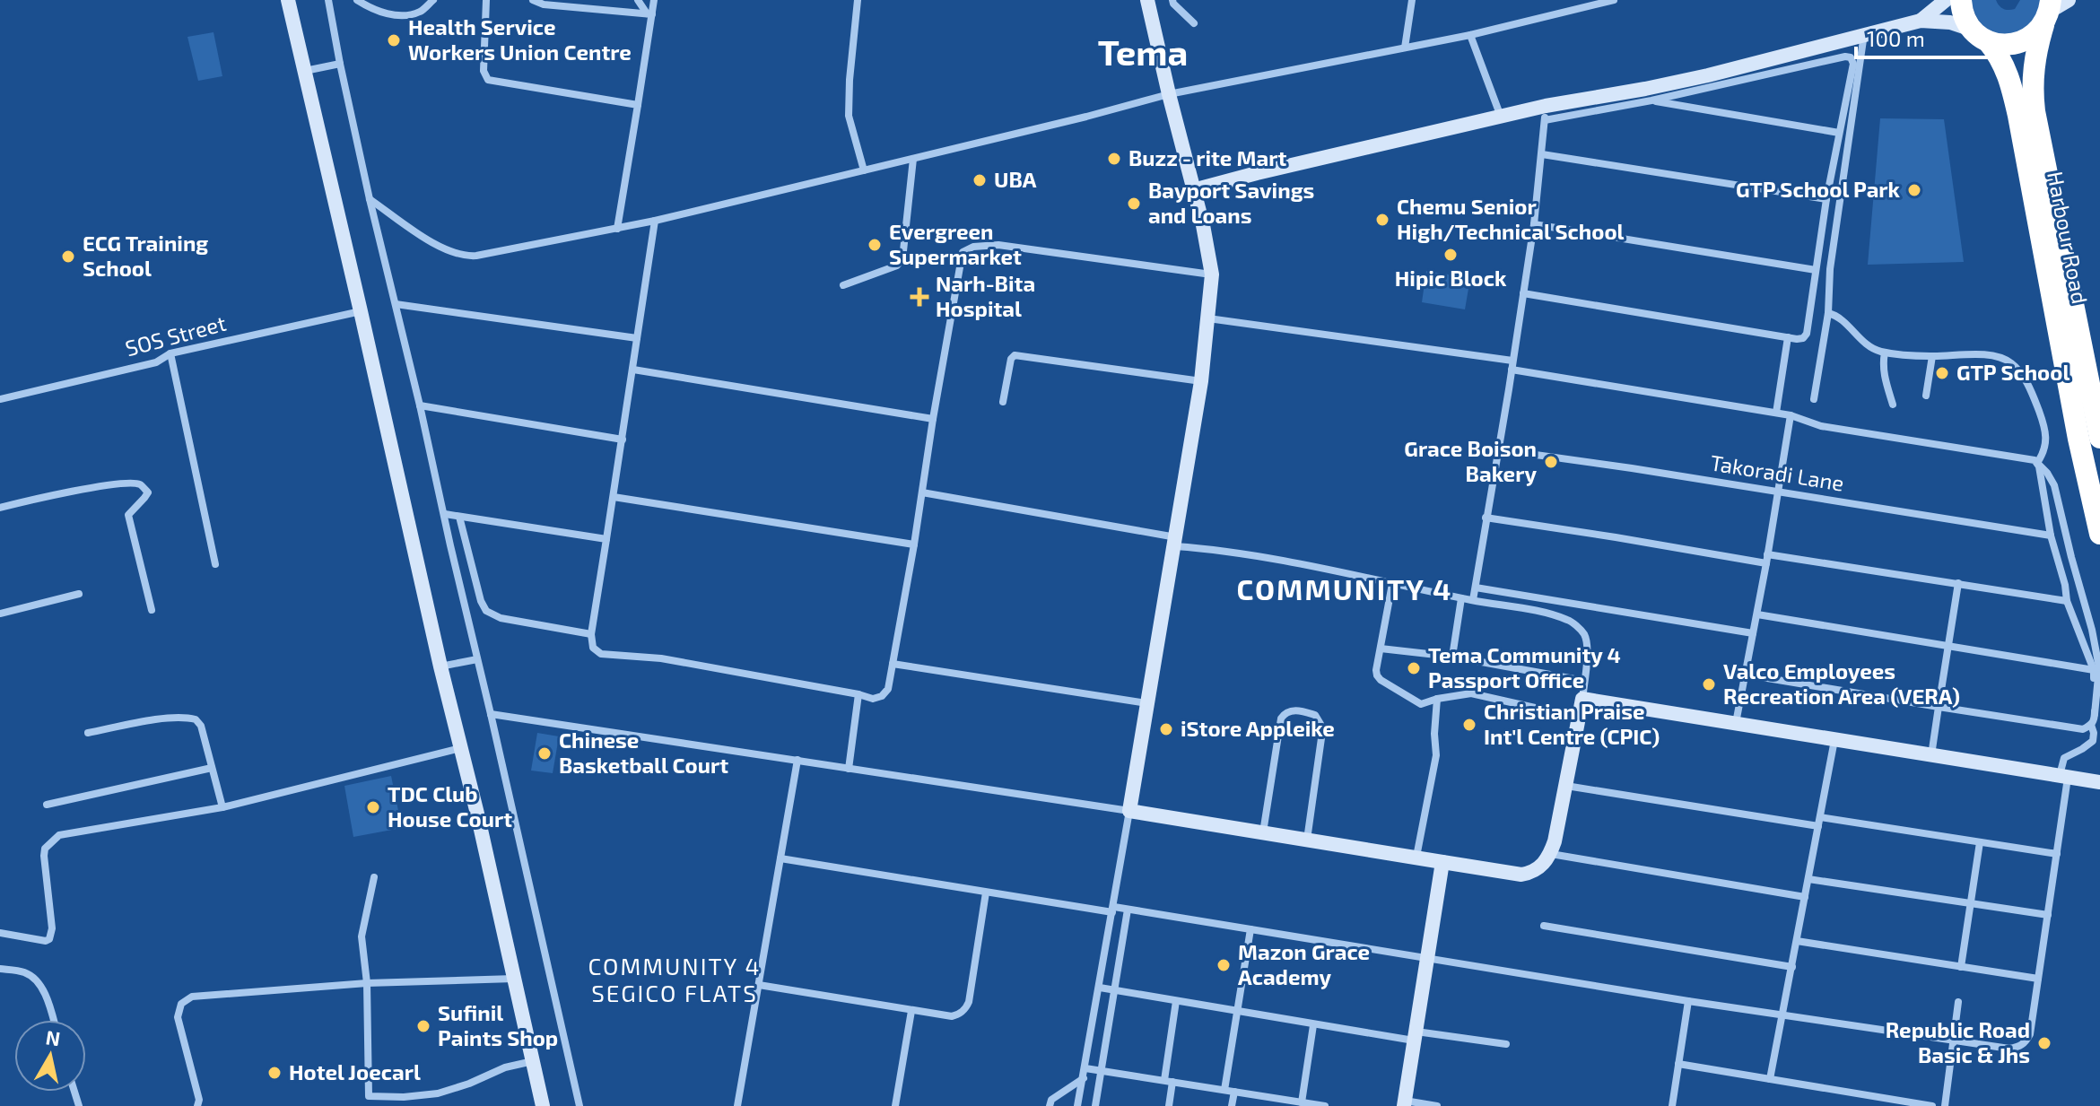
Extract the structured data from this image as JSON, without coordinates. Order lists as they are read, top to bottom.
{
  "streets": {
    "highway": ["Harbour Road"],
    "street": ["SOS Street", "Takoradi Lane"]
  },
  "districts": ["Tema", "COMMUNITY 4", "COMMUNITY 4 SEGICO FLATS"],
  "places": {
    "other": [
      "Health Service Workers Union Centre",
      "Buzz - rite Mart",
      "UBA",
      "GTP School Park",
      "Bayport Savings and Loans",
      "Chemu Senior High/Technical School",
      "Evergreen Supermarket",
      "Hipic Block",
      "ECG Training School",
      "GTP School",
      "Grace Boison Bakery",
      "Tema Community 4 Passport Office",
      "Valco Employees Recreation Area (VERA)",
      "Christian Praise Int'l Centre (CPIC)",
      "iStore Appleike",
      "Chinese Basketball Court",
      "TDC Club House Court",
      "Mazon Grace Academy",
      "Sufinil Paints Shop",
      "Republic Road Basic & Jhs",
      "Hotel Joecarl"
    ],
    "health": ["Narh-Bita Hospital"]
  },
  "scale_bar": "100 m",
  "north": "top"
}
